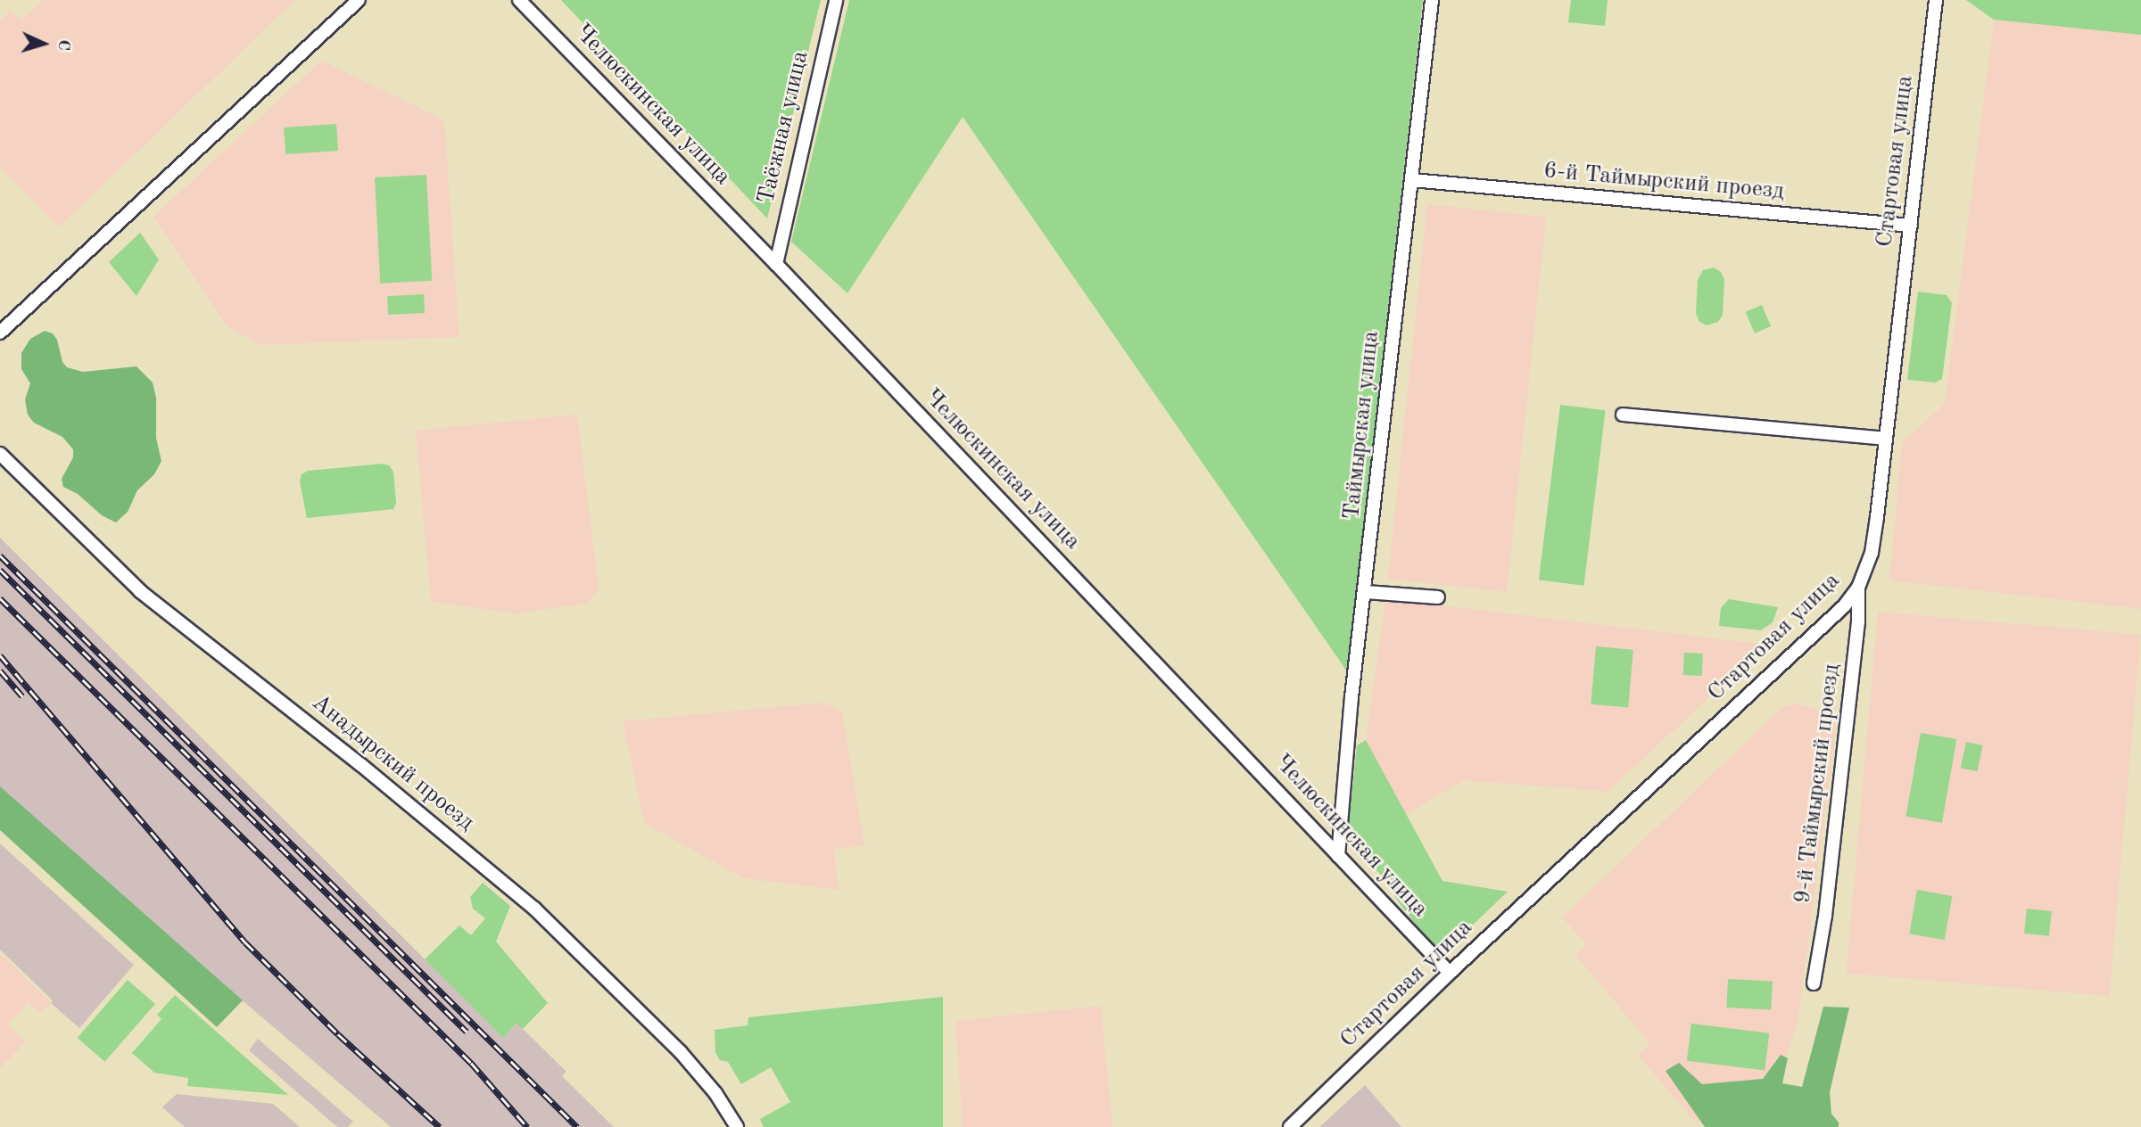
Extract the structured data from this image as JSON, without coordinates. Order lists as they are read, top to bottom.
{
  "streets": {
    "street": [
      "Челюскинская улица",
      "Таёжная улица",
      "Стартовая улица",
      "6-й Таймырский проезд",
      "Таймырская улица",
      "Анадырский проезд",
      "9-й Таймырский проезд"
    ]
  },
  "crossings": [
    ["Челюскинская улица", "Таёжная улица"],
    ["Челюскинская улица", "Стартовая улица"],
    ["Челюскинская улица", "Таймырская улица"],
    ["Стартовая улица", "6-й Таймырский проезд"],
    ["Стартовая улица", "9-й Таймырский проезд"],
    ["6-й Таймырский проезд", "Таймырская улица"]
  ],
  "north": "right"
}
